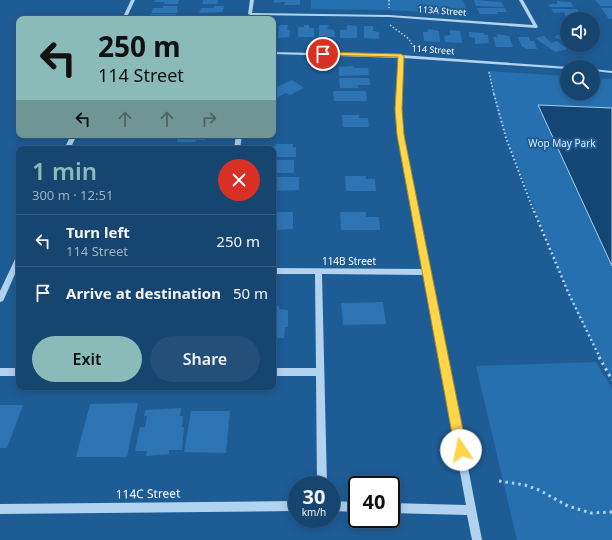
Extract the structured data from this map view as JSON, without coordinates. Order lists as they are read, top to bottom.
{
  "streets": {
    "street": [
      "113A Street",
      "114 Street",
      "114B Street",
      "114C Street"
    ]
  },
  "parks": ["Wop May Park"],
  "page": {
    "turn": ["250 m", "114 Street"],
    "heading": ["1 min", "300 m · 12:51"],
    "list": [
      {
        "name": "Turn left",
        "note": "114 Street",
        "value": "250 m"
      },
      {
        "name": "Arrive at destination",
        "value": "50 m"
      }
    ],
    "buttons": ["Exit", "Share"],
    "speed": "30 km/h",
    "limit": "40"
  }
}
